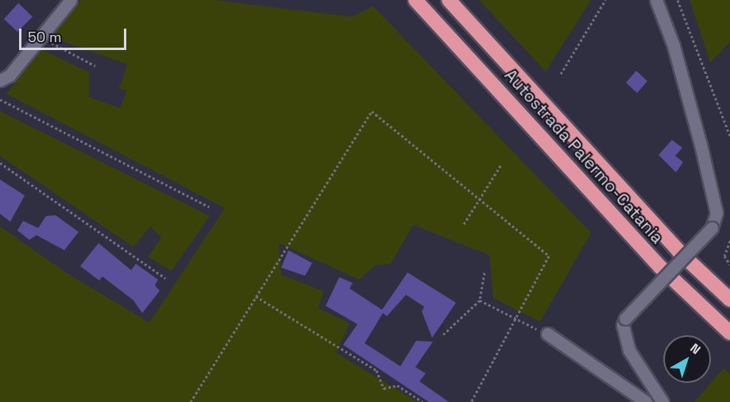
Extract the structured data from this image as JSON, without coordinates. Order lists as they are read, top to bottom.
{
  "streets": {
    "highway": ["Autostrada Palermo-Catania"]
  },
  "scale_bar": "50 m",
  "north": "top right"
}
